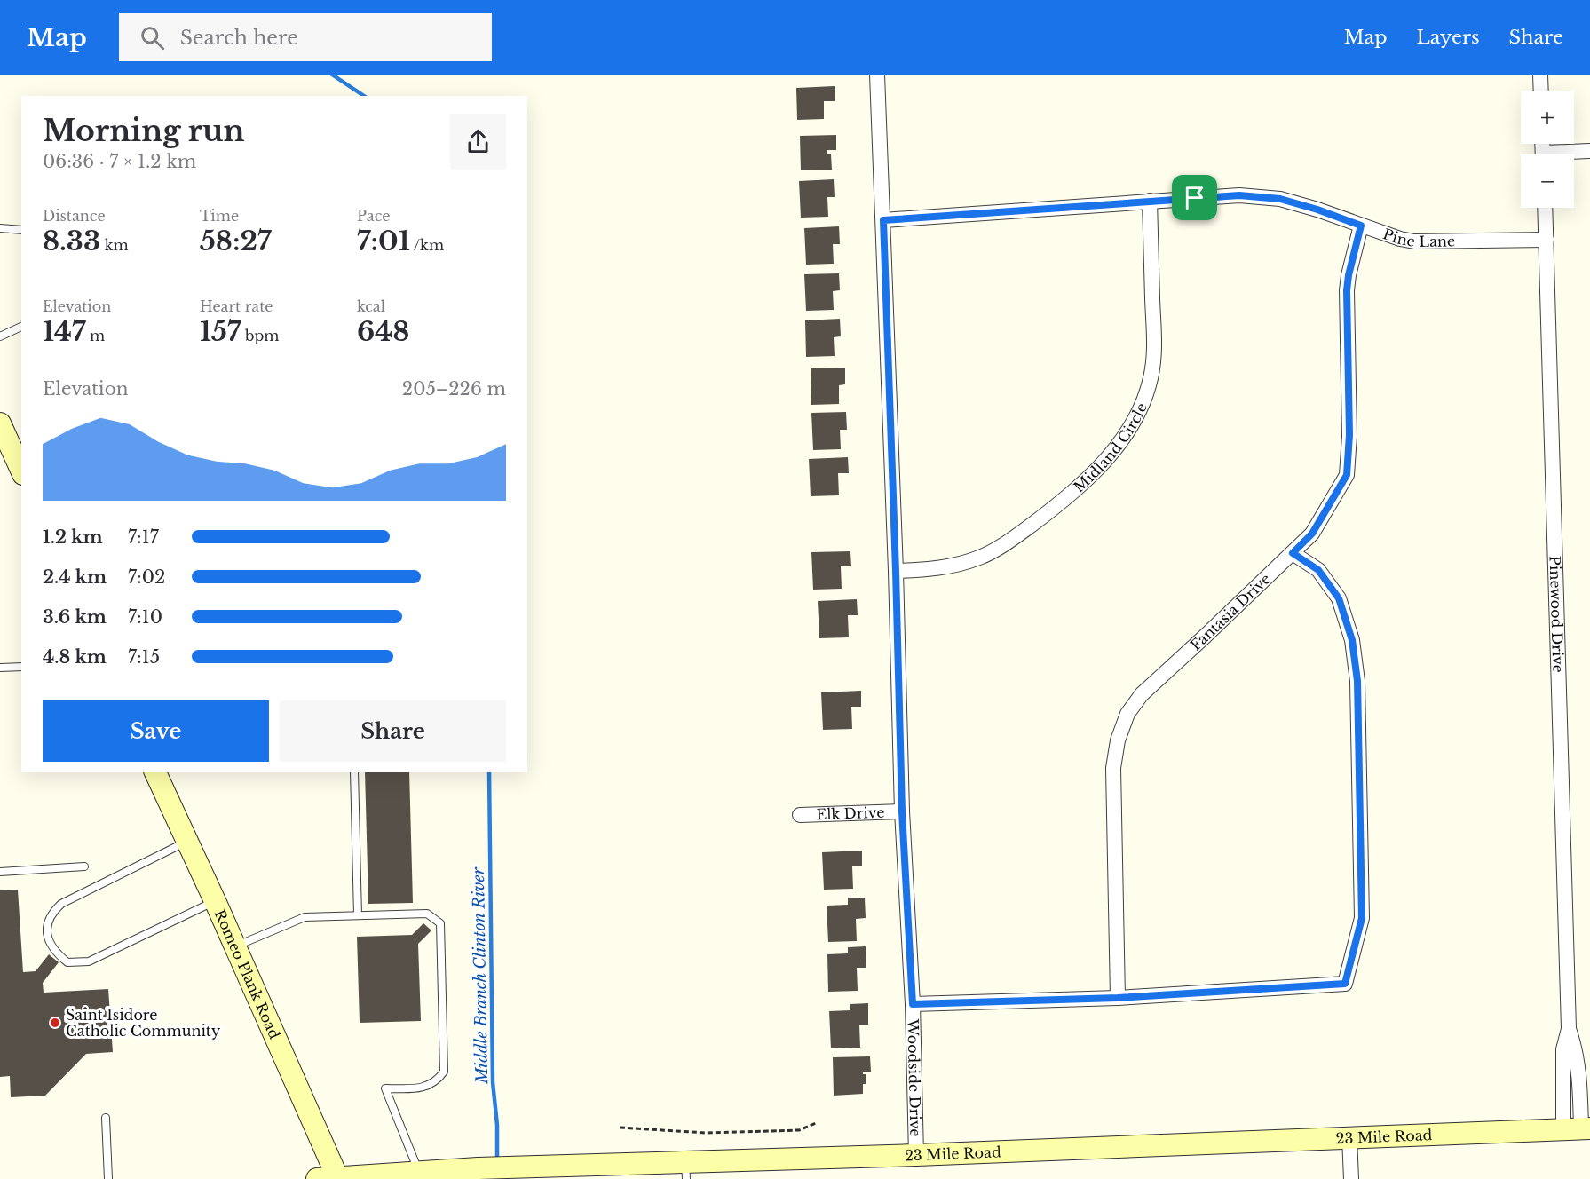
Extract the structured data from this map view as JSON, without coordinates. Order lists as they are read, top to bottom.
{
  "streets": {
    "main road": ["Romeo Plank Road", "23 Mile Road"],
    "street": [
      "Pine Lane",
      "Midland Circle",
      "Fantasia Drive",
      "Pinewood Drive",
      "Elk Drive",
      "Woodside Drive"
    ]
  },
  "crossings": [
    ["Pine Lane", "Midland Circle"],
    ["Pine Lane", "Fantasia Drive"],
    ["Pine Lane", "Pinewood Drive"],
    ["Pine Lane", "Woodside Drive"],
    ["Midland Circle", "Woodside Drive"],
    ["Pinewood Drive", "23 Mile Road"],
    ["Elk Drive", "Woodside Drive"],
    ["Romeo Plank Road", "23 Mile Road"],
    ["Woodside Drive", "23 Mile Road"]
  ],
  "water": ["Middle Branch Clinton River"],
  "places": ["Saint Isidore Catholic Community"],
  "page": {
    "header": "Map",
    "search": "Search here",
    "nav": ["Map", "Layers", "Share"],
    "map_buttons": ["+", "−"],
    "heading": ["Morning run", "06:36 · 7 × 1.2 km"],
    "stats": [
      ["Distance", "8.33 km"],
      ["Time", "58:27"],
      ["Pace", "7:01 /km"],
      ["Elevation", "147 m"],
      ["Heart rate", "157 bpm"],
      ["kcal", "648"]
    ],
    "chart": ["Elevation", "205–226 m"],
    "list": [
      {
        "name": "1.2 km",
        "note": "7:17"
      },
      {
        "name": "2.4 km",
        "note": "7:02"
      },
      {
        "name": "3.6 km",
        "note": "7:10"
      },
      {
        "name": "4.8 km",
        "note": "7:15"
      }
    ],
    "buttons": ["Save", "Share"]
  }
}
